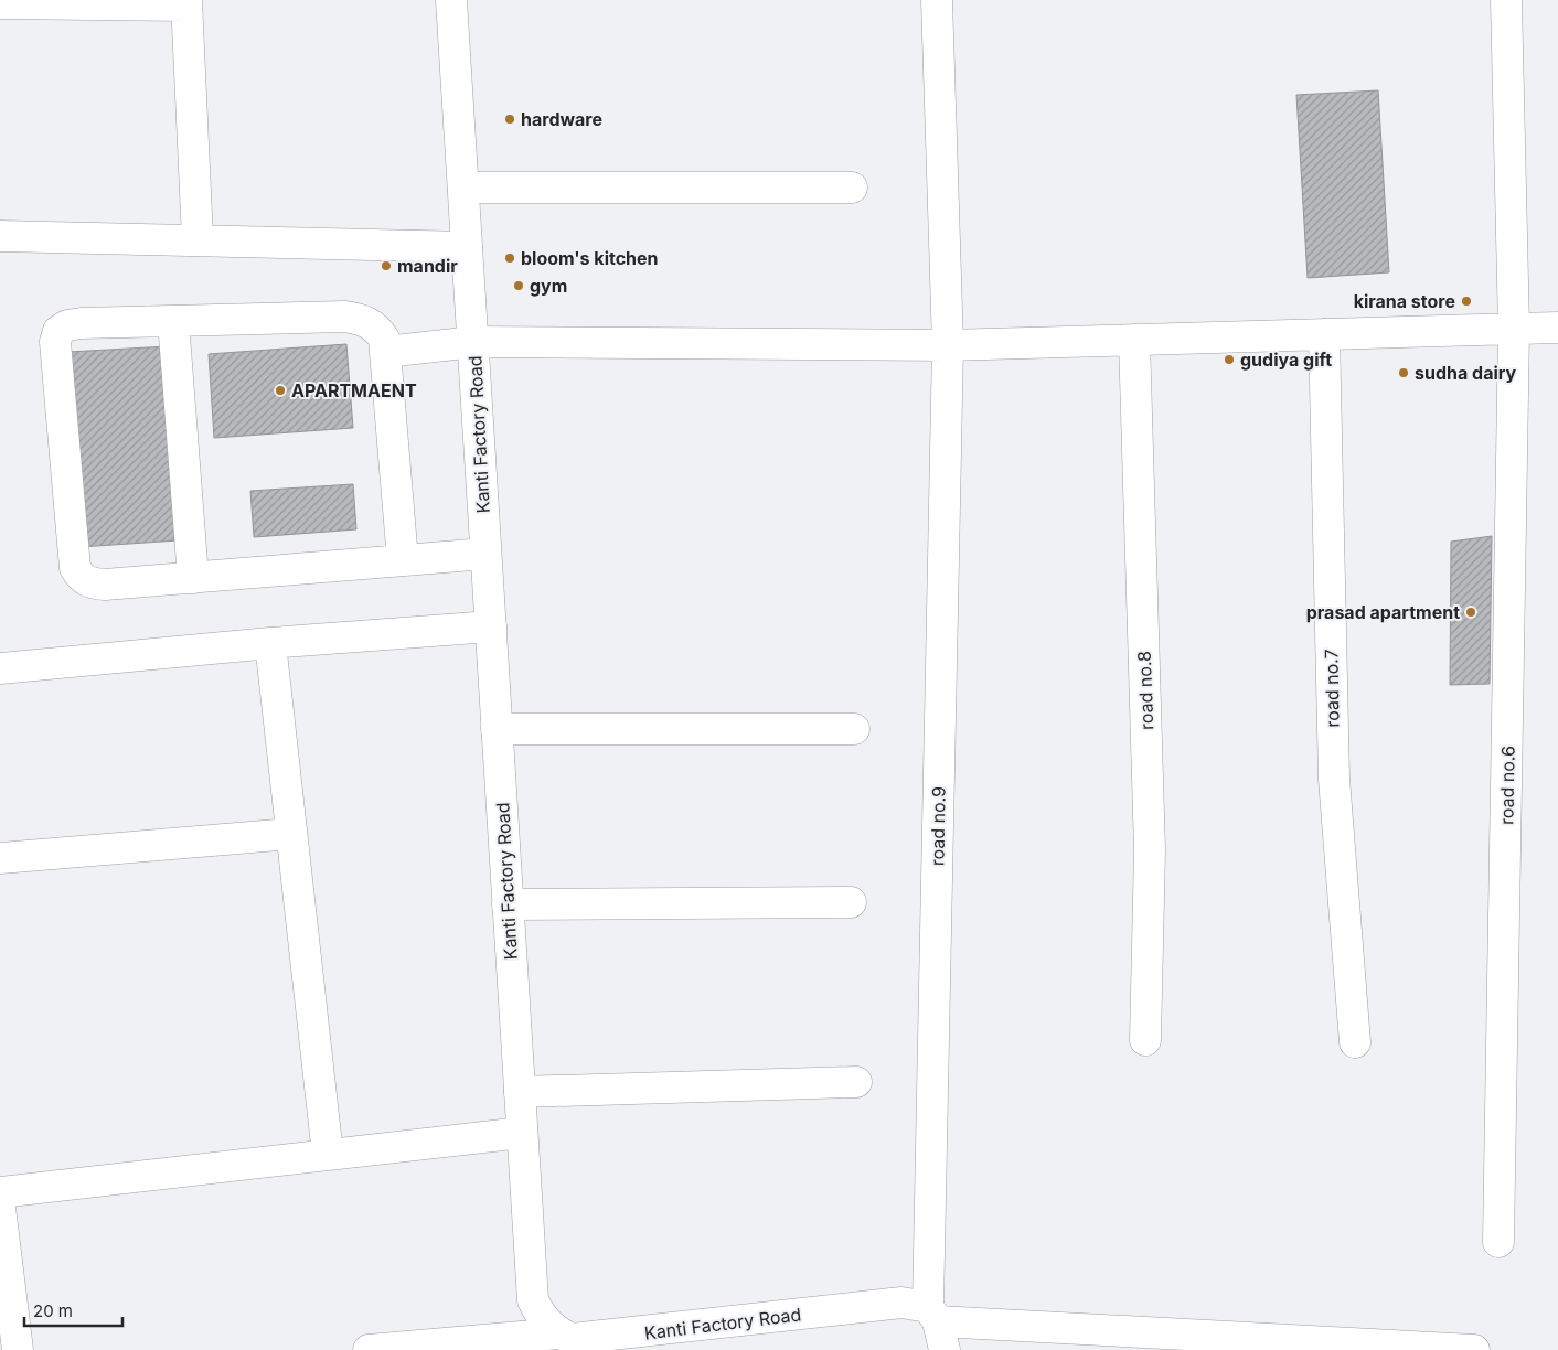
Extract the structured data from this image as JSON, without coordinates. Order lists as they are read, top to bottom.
{
  "streets": {
    "street": [
      "Kanti Factory Road",
      "road no.7",
      "road no.8",
      "road no.6",
      "road no.9"
    ]
  },
  "crossings": [
    ["Kanti Factory Road", "road no.9"]
  ],
  "places": [
    "hardware",
    "bloom's kitchen",
    "mandir",
    "gym",
    "kirana store",
    "gudiya gift",
    "sudha dairy",
    "APARTMAENT",
    "prasad apartment"
  ],
  "scale_bar": "20 m"
}
